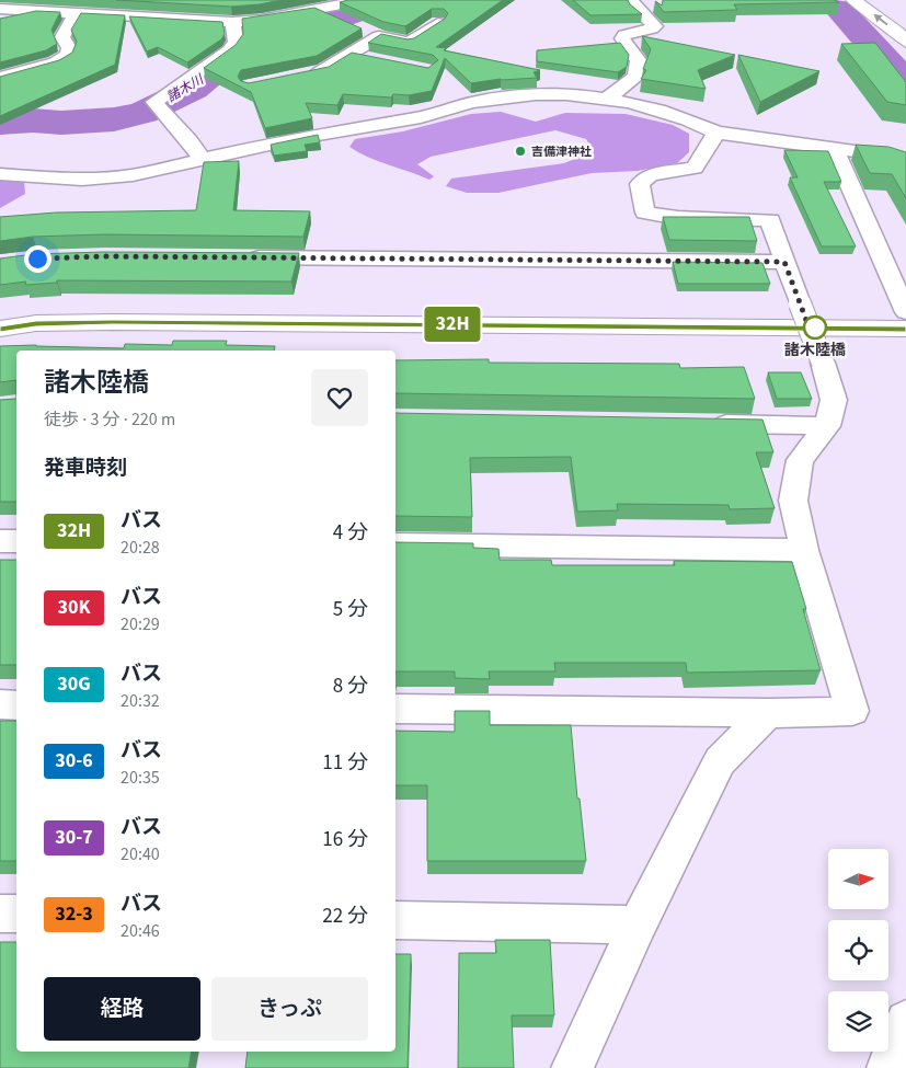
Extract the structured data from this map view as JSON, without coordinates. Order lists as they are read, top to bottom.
{
  "water": ["諸木川"],
  "places": ["吉備津神社", "諸木陸橋"],
  "lines": ["bus line 32H"],
  "north": "right",
  "page": {
    "on_map": "32H",
    "heading": [
      ["諸木陸橋", "徒歩 · 3 分 · 220 m"],
      "発車時刻"
    ],
    "list": [
      {
        "mark": "32H",
        "name": "バス",
        "note": "20:28",
        "value": "4 分"
      },
      {
        "mark": "30K",
        "name": "バス",
        "note": "20:29",
        "value": "5 分"
      },
      {
        "mark": "30G",
        "name": "バス",
        "note": "20:32",
        "value": "8 分"
      },
      {
        "mark": "30-6",
        "name": "バス",
        "note": "20:35",
        "value": "11 分"
      },
      {
        "mark": "30-7",
        "name": "バス",
        "note": "20:40",
        "value": "16 分"
      },
      {
        "mark": "32-3",
        "name": "バス",
        "note": "20:46",
        "value": "22 分"
      }
    ],
    "buttons": ["経路", "きっぷ"]
  }
}
